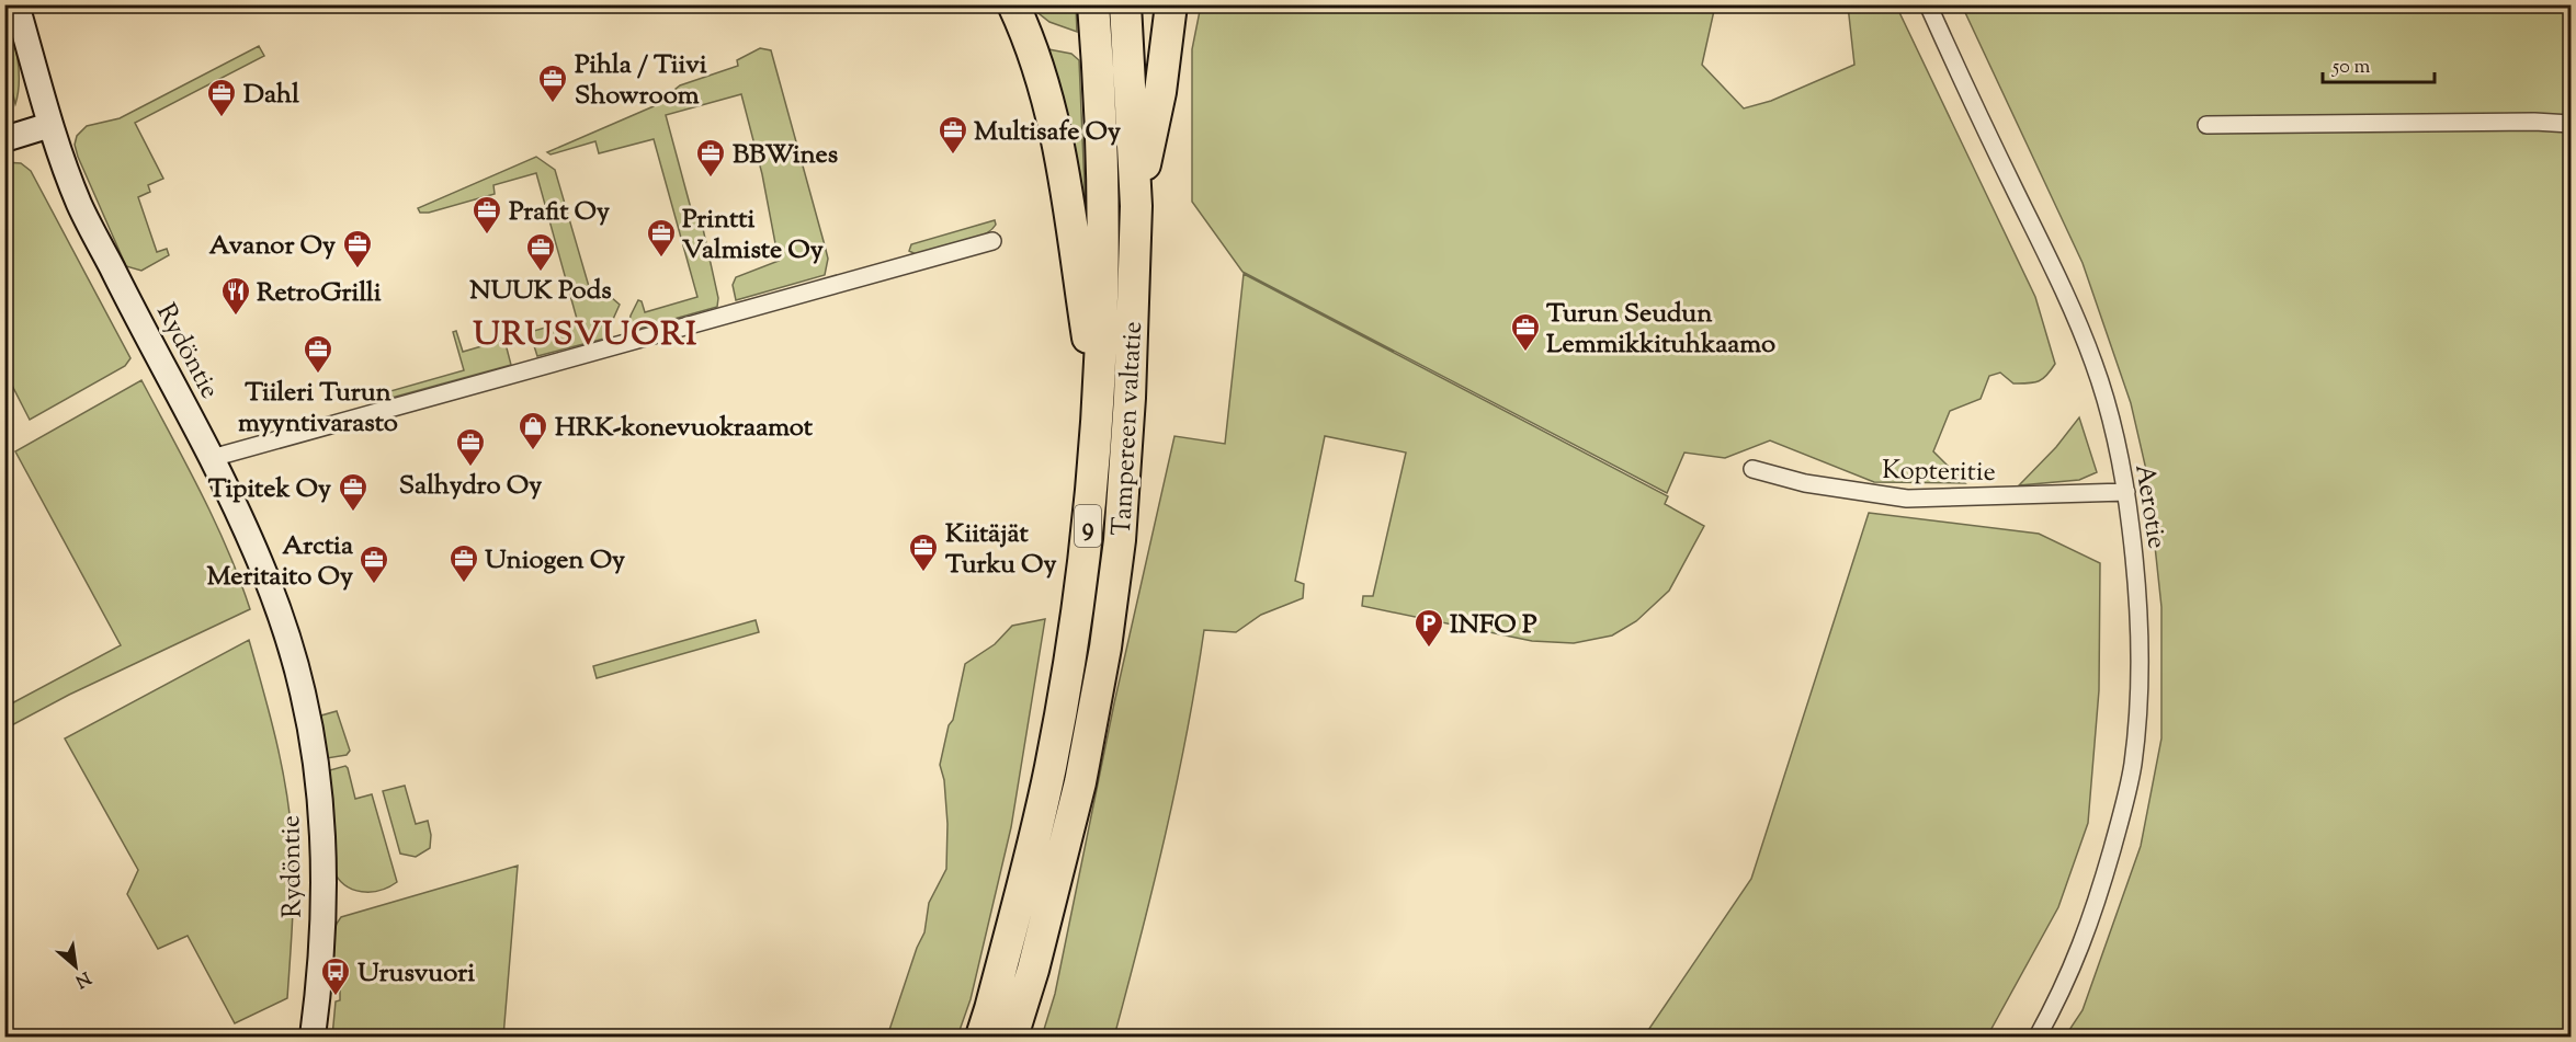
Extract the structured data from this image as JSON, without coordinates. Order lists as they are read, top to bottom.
{
  "streets": {
    "highway": ["Tampereen valtatie", "9"],
    "street": ["Rydöntie", "Kopteritie", "Aerotie"]
  },
  "crossings": [
    ["Kopteritie", "Aerotie"]
  ],
  "districts": ["URUSVUORI"],
  "places": {
    "office": [
      "Pihla / Tiivi Showroom",
      "Dahl",
      "Multisafe Oy",
      "BBWines",
      "Prafit Oy",
      "Printti Valmiste Oy",
      "Avanor Oy",
      "NUUK Pods",
      "Turun Seudun Lemmikkituhkaamo",
      "Tiileri Turun myyntivarasto",
      "Salhydro Oy",
      "Tipitek Oy",
      "Kiitäjät Turku Oy",
      "Uniogen Oy",
      "Arctia Meritaito Oy"
    ],
    "restaurant": ["RetroGrilli"],
    "shop": ["HRK-konevuokraamot"],
    "parking": ["INFO P"],
    "bus stop": ["Urusvuori"]
  },
  "scale_bar": "50 m",
  "north": "bottom right"
}
